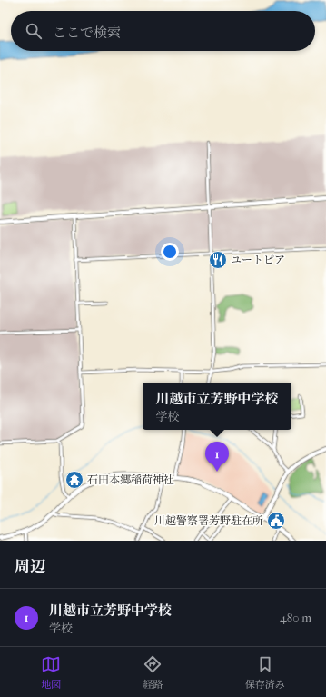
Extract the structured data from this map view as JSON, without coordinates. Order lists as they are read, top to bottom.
{
  "places": {
    "restaurant": ["ユートピア"],
    "temple": ["石田本郷稲荷神社"],
    "public building": ["川越警察署芳野駐在所"]
  },
  "page": {
    "search": "ここで検索",
    "popup": ["川越市立芳野中学校", "学校"],
    "pins": "1",
    "heading": "周辺",
    "list": [
      {
        "mark": "1",
        "name": "川越市立芳野中学校",
        "note": "学校",
        "value": "480 m"
      }
    ],
    "nav": ["地図", "経路", "保存済み"]
  }
}
